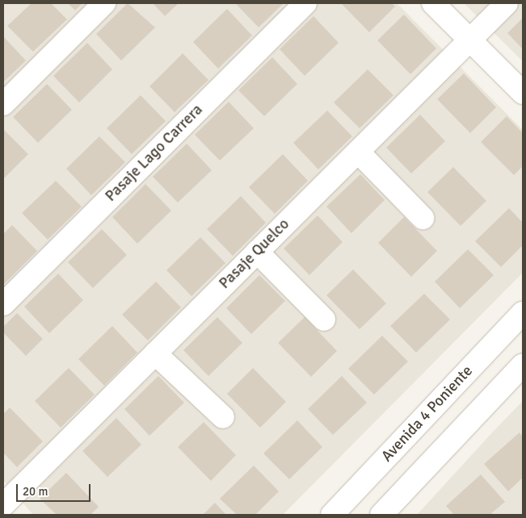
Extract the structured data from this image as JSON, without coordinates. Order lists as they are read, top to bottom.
{
  "streets": {
    "street": ["Pasaje Lago Carrera", "Pasaje Quelco", "Avenida 4 Poniente"]
  },
  "scale_bar": "20 m"
}
